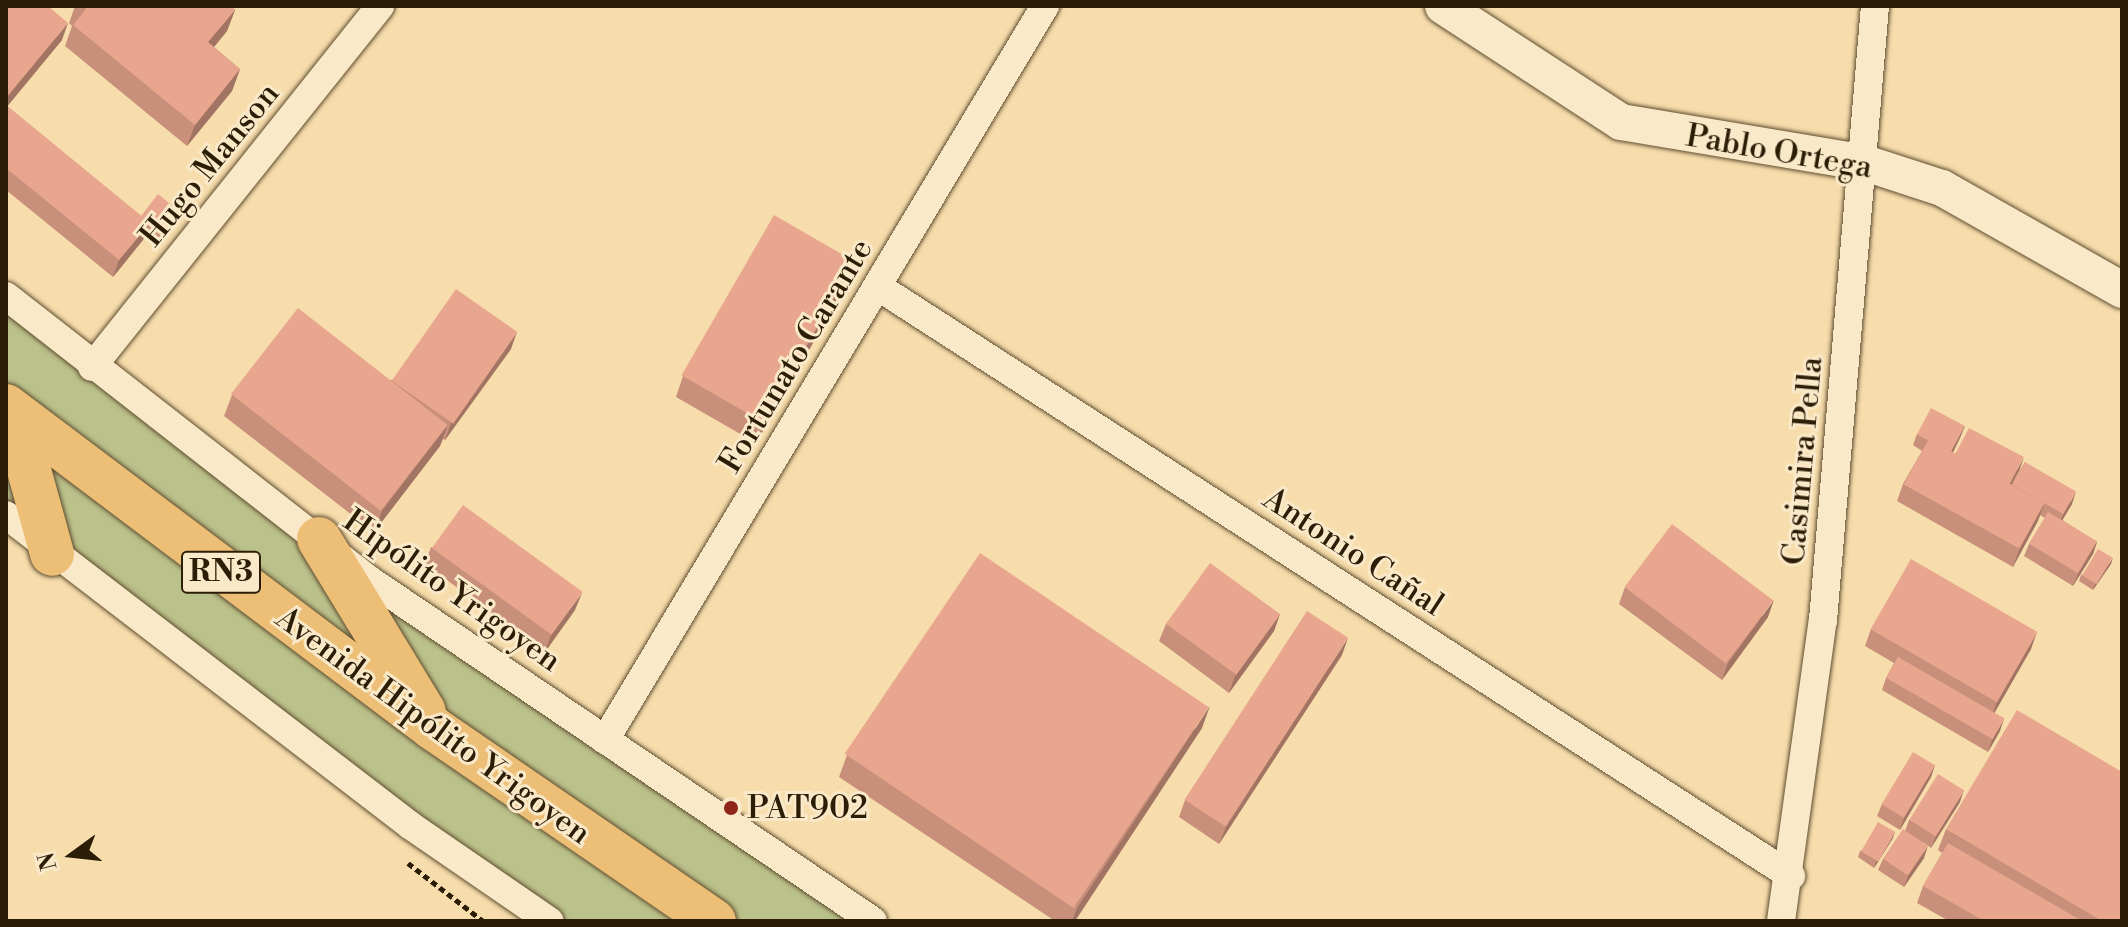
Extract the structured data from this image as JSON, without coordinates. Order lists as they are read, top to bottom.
{
  "streets": {
    "highway": ["RN3", "Avenida Hipólito Yrigoyen"],
    "street": [
      "Pablo Ortega",
      "Hugo Manson",
      "Fortunato Carante",
      "Casimira Pella",
      "Antonio Cañal",
      "Hipólito Yrigoyen"
    ]
  },
  "crossings": [
    ["Pablo Ortega", "Casimira Pella"],
    ["Hugo Manson", "Hipólito Yrigoyen"],
    ["Fortunato Carante", "Antonio Cañal"],
    ["Fortunato Carante", "Hipólito Yrigoyen"],
    ["Casimira Pella", "Antonio Cañal"]
  ],
  "places": ["PAT902"],
  "north": "left"
}
